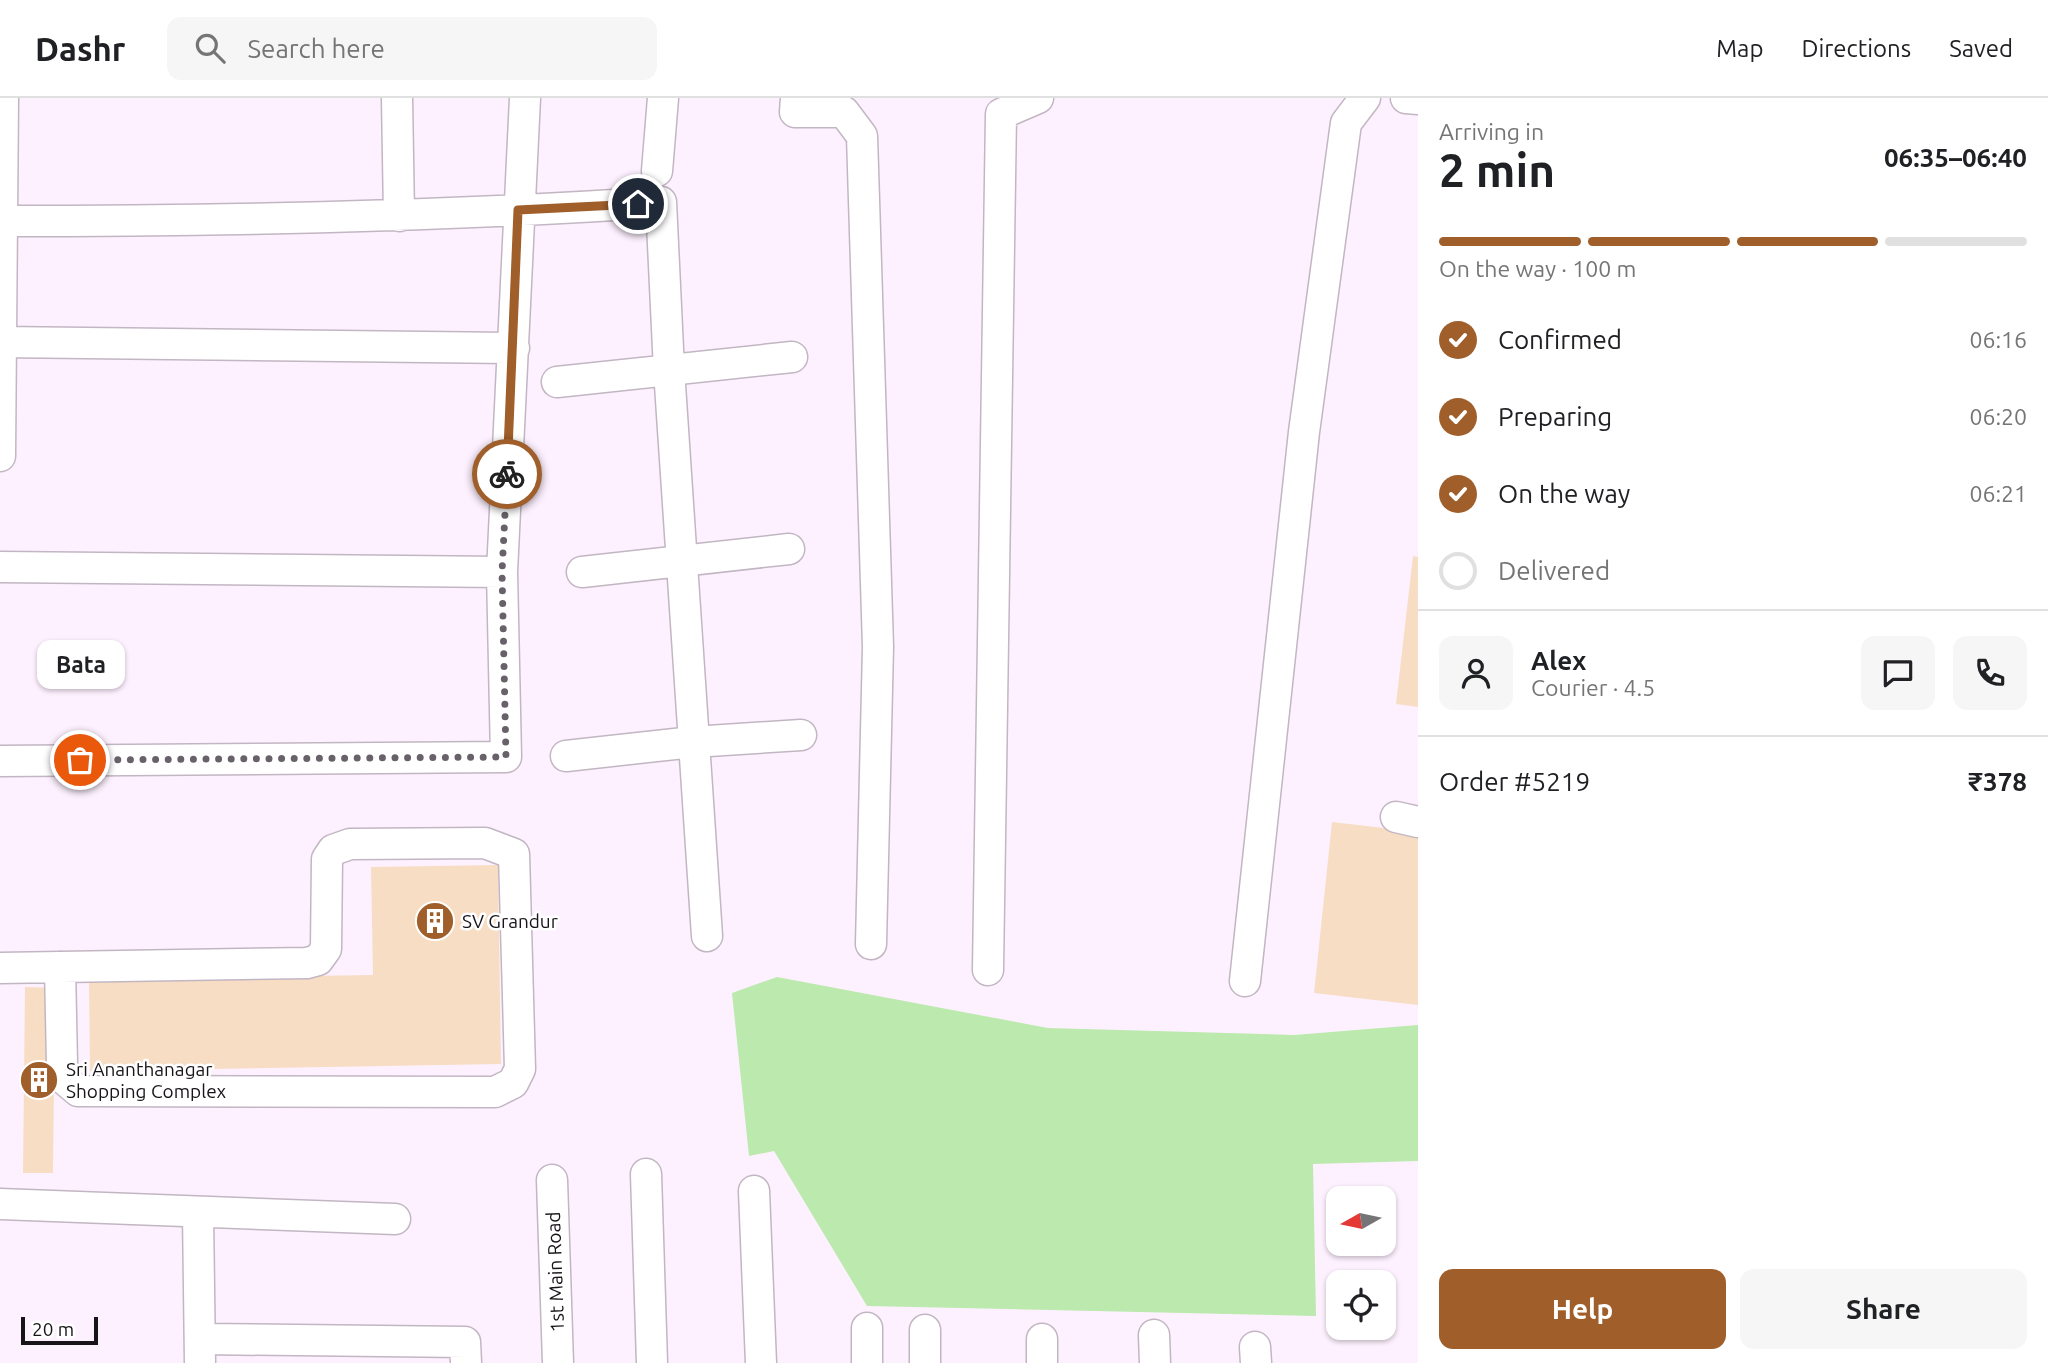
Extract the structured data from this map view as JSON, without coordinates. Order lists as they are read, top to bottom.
{
  "streets": {
    "street": ["1st Main Road"]
  },
  "places": {
    "other": ["Bata"],
    "building": ["SV Grandur", "Sri Ananthanagar Shopping Complex"]
  },
  "scale_bar": "20 m",
  "north": "left",
  "page": {
    "header": "Dashr",
    "search": "Search here",
    "nav": ["Map", "Directions", "Saved"],
    "heading": ["2 min", "Arriving in", "06:35–06:40"],
    "panel": [
      "Alex",
      "Courier · 4.5",
      "Order #5219",
      "₹378"
    ],
    "bar": "On the way · 100 m",
    "list": [
      ["Confirmed", "06:16"],
      ["Preparing", "06:20"],
      ["On the way", "06:21"],
      "Delivered"
    ],
    "bubble": "Bata",
    "buttons": ["Help", "Share"],
    "scale": "20 m"
  }
}
